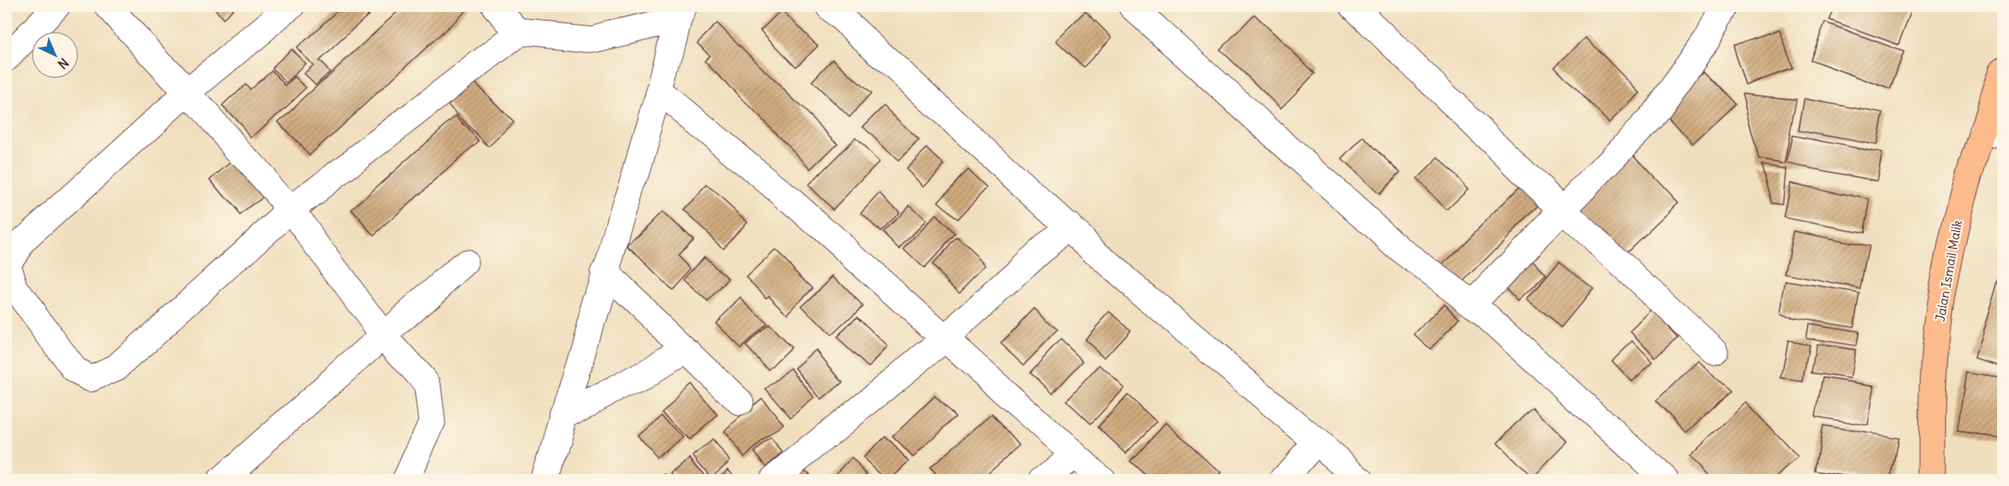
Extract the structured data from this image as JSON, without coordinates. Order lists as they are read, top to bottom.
{
  "streets": {
    "main road": ["Jalan Ismail Malik"]
  },
  "north": "bottom right"
}
